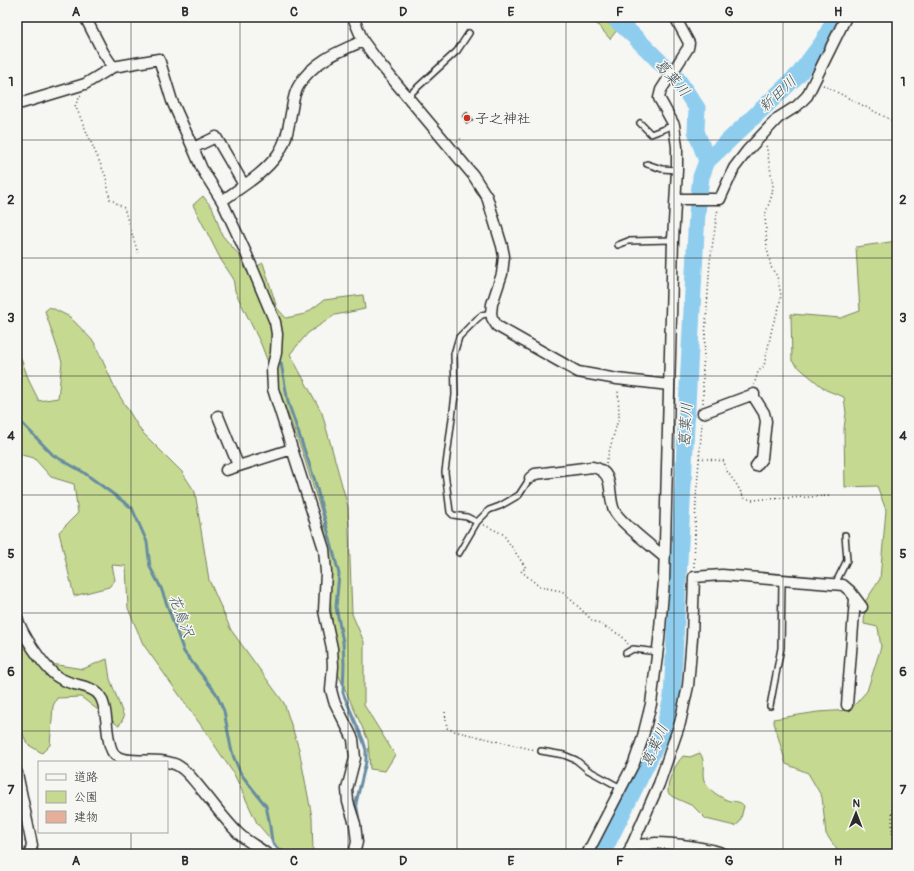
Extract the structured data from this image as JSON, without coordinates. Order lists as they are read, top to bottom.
{
  "water": ["葛葉川", "新田川", "花鳥沢"],
  "places": ["子之神社"],
  "legend": ["道路", "公園", "建物"],
  "north": "top",
  "grid": {
    "columns": [
      "A",
      "B",
      "C",
      "D",
      "E",
      "F",
      "G",
      "H"
    ],
    "rows": [
      "1",
      "2",
      "3",
      "4",
      "5",
      "6",
      "7"
    ]
  }
}
